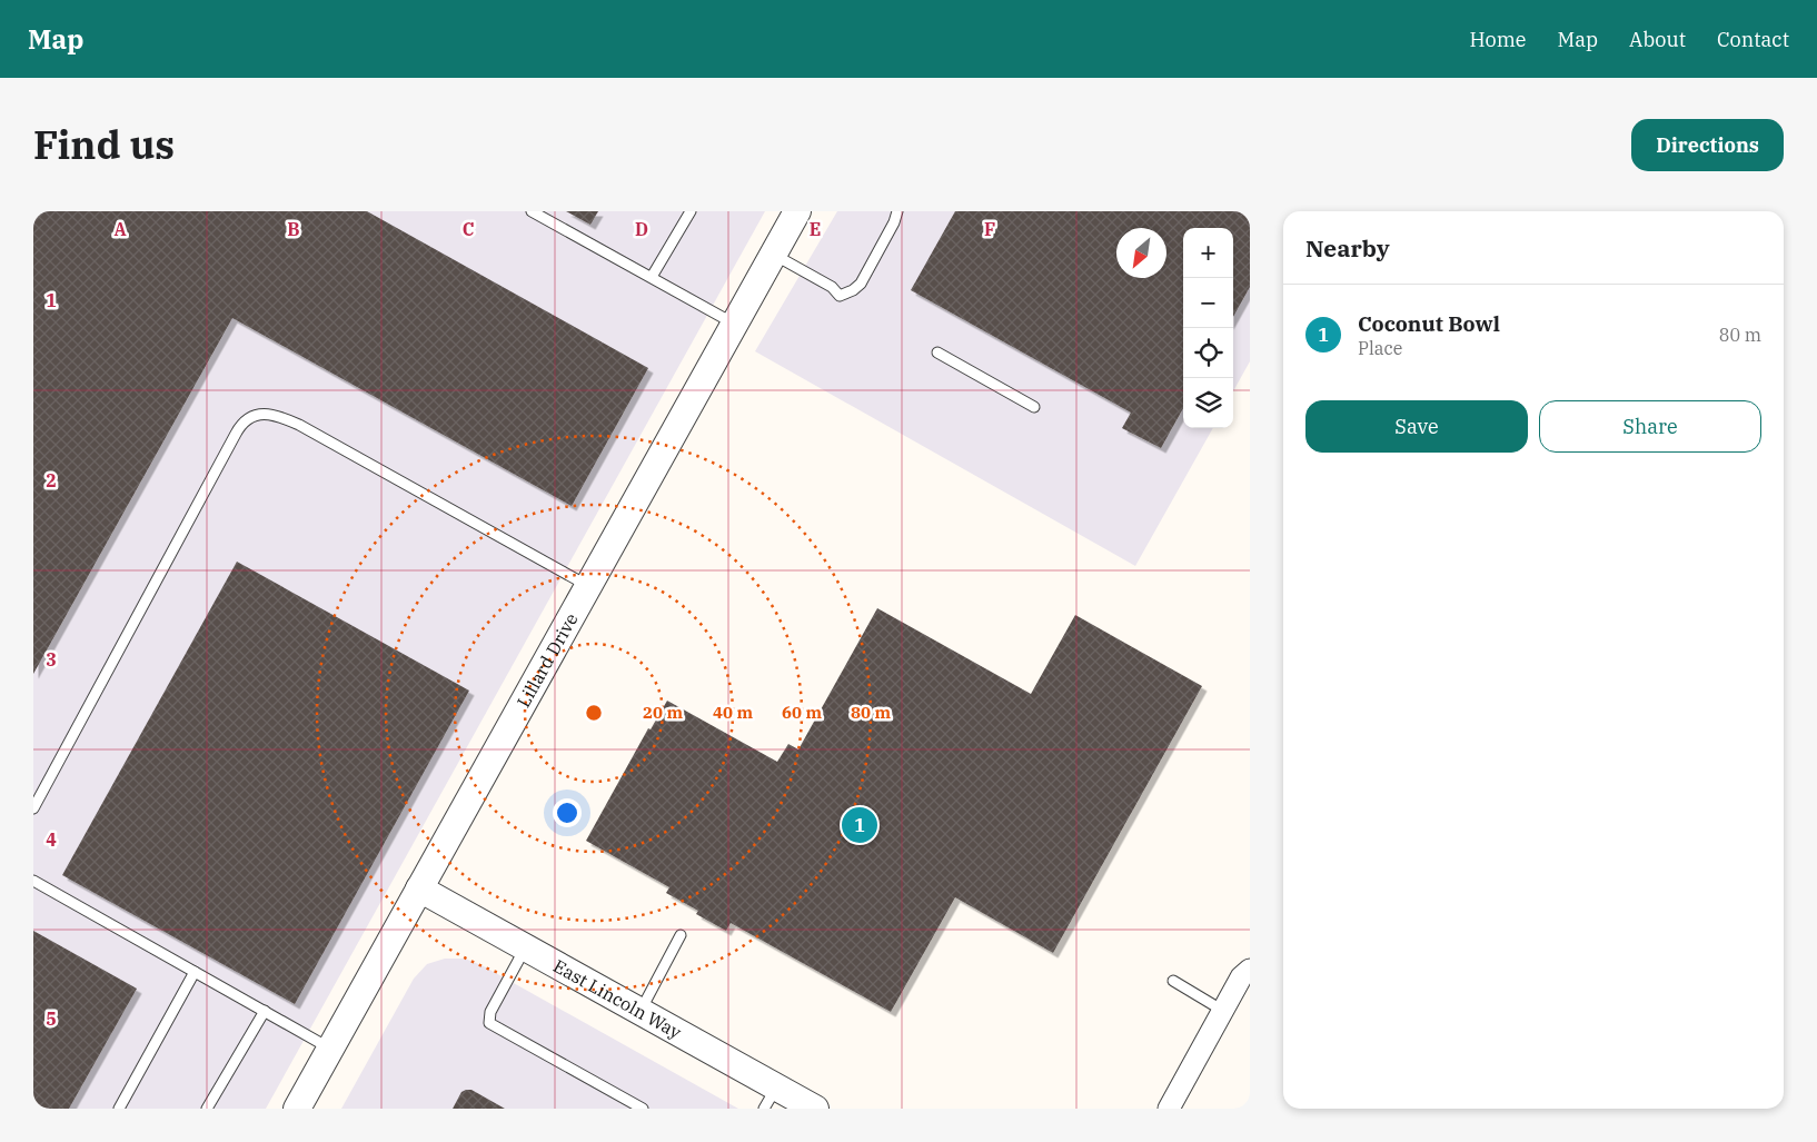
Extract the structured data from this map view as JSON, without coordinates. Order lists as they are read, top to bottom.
{
  "streets": {
    "street": ["Lillard Drive", "East Lincoln Way"]
  },
  "crossings": [
    ["Lillard Drive", "East Lincoln Way"]
  ],
  "north": "bottom left",
  "page": {
    "header": "Map",
    "nav": [
      "Home",
      "Map",
      "About",
      "Contact"
    ],
    "title": "Find us",
    "buttons": [
      "Directions",
      ["Save", "Share"]
    ],
    "heading": "Nearby",
    "map_buttons": ["+", "−"],
    "list": [
      {
        "mark": "1",
        "name": "Coconut Bowl",
        "note": "Place",
        "value": "80 m"
      }
    ],
    "pins": "1"
  },
  "grid": {
    "columns": [
      "A",
      "B",
      "C",
      "D",
      "E",
      "F"
    ],
    "rows": [
      "1",
      "2",
      "3",
      "4",
      "5"
    ]
  },
  "rings": [
    "20 m",
    "40 m",
    "60 m",
    "80 m"
  ]
}
